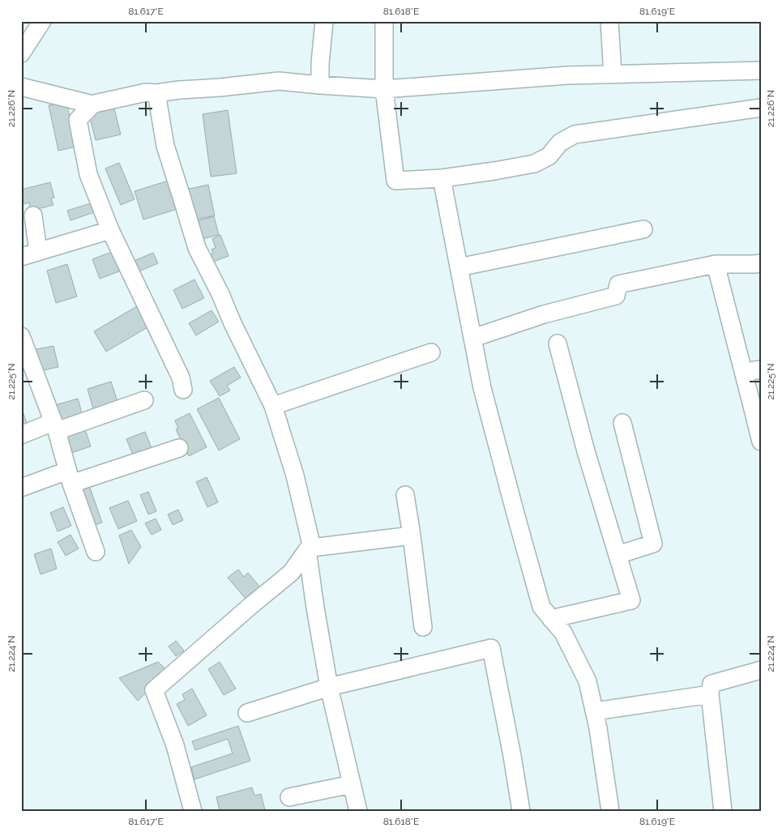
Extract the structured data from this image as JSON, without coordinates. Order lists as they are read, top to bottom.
{
  "coordinates": [
    "81.617°E",
    "81.618°E",
    "81.619°E",
    "21.226°N",
    "21.225°N",
    "21.224°N"
  ]
}
